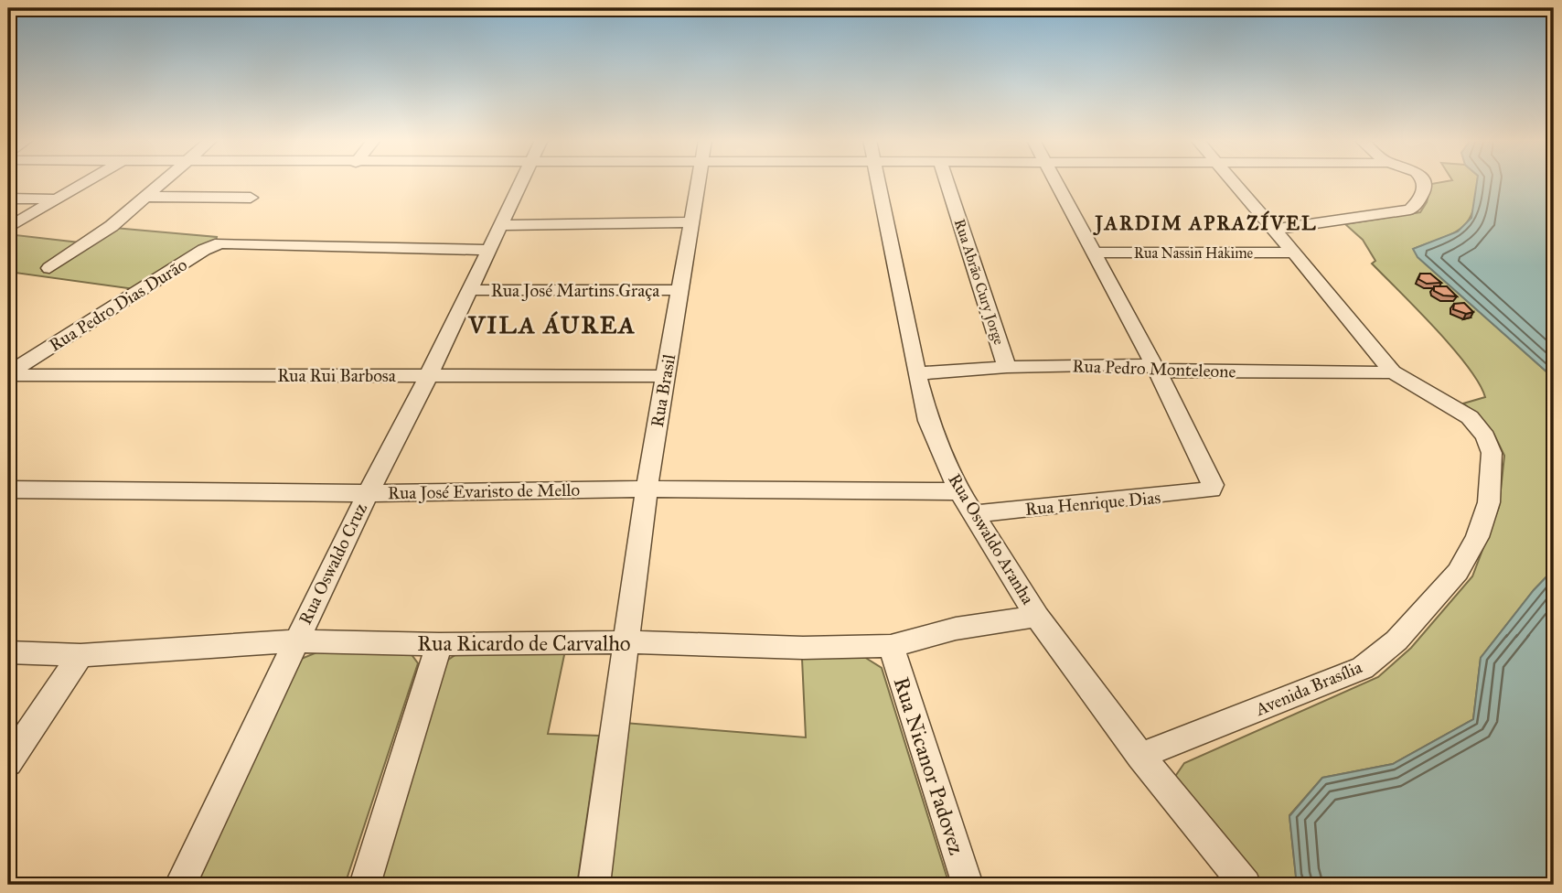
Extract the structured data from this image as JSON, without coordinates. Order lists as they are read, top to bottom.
{
  "streets": {
    "street": [
      "Rua Nassin Hakime",
      "Rua Abrão Cury Jorge",
      "Rua José Martins Graça",
      "Rua Pedro Dias Durão",
      "Rua Pedro Monteleone",
      "Rua Rui Barbosa",
      "Rua Brasil",
      "Rua José Evaristo de Mello",
      "Rua Henrique Dias",
      "Rua Oswaldo Aranha",
      "Rua Oswaldo Cruz",
      "Rua Ricardo de Carvalho",
      "Avenida Brasília",
      "Rua Nicanor Padovez"
    ]
  },
  "crossings": [
    ["Rua Abrão Cury Jorge", "Rua Pedro Monteleone"],
    ["Rua José Martins Graça", "Rua Brasil"],
    ["Rua José Martins Graça", "Rua Oswaldo Cruz"],
    ["Rua Pedro Dias Durão", "Rua Rui Barbosa"],
    ["Rua Pedro Monteleone", "Rua Henrique Dias"],
    ["Rua Pedro Monteleone", "Rua Oswaldo Aranha"],
    ["Rua Pedro Monteleone", "Avenida Brasília"],
    ["Rua Rui Barbosa", "Rua Brasil"],
    ["Rua Rui Barbosa", "Rua Oswaldo Cruz"],
    ["Rua Brasil", "Rua José Evaristo de Mello"],
    ["Rua Brasil", "Rua Ricardo de Carvalho"],
    ["Rua José Evaristo de Mello", "Rua Oswaldo Aranha"],
    ["Rua José Evaristo de Mello", "Rua Oswaldo Cruz"],
    ["Rua Henrique Dias", "Rua Oswaldo Aranha"],
    ["Rua Oswaldo Aranha", "Rua Ricardo de Carvalho"],
    ["Rua Oswaldo Aranha", "Avenida Brasília"],
    ["Rua Oswaldo Cruz", "Rua Ricardo de Carvalho"],
    ["Rua Ricardo de Carvalho", "Rua Nicanor Padovez"]
  ],
  "districts": ["JARDIM APRAZÍVEL", "VILA ÁUREA"]
}
